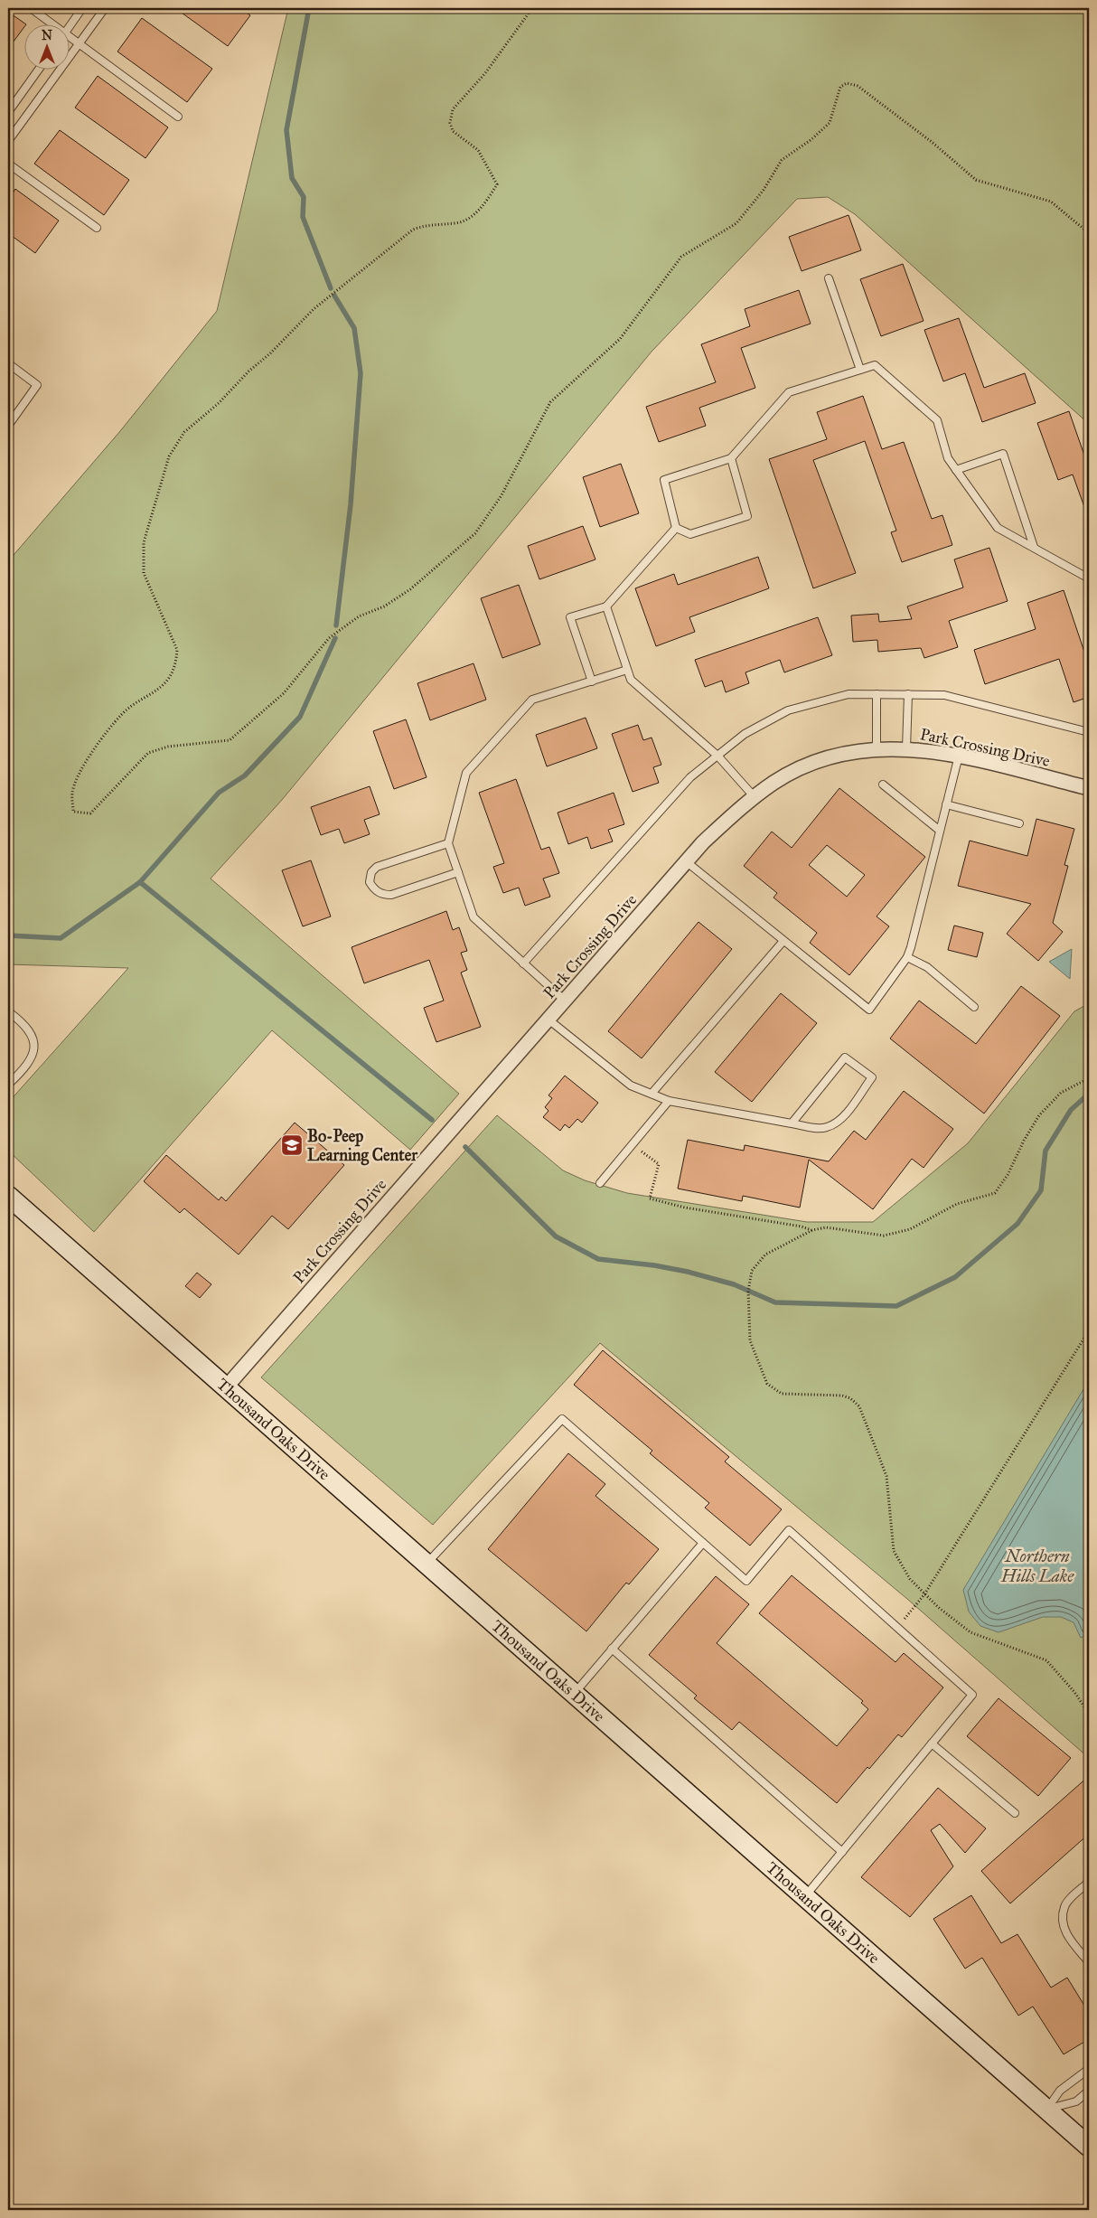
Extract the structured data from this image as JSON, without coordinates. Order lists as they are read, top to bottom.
{
  "streets": {
    "main road": ["Thousand Oaks Drive"],
    "street": ["Park Crossing Drive"]
  },
  "crossings": [
    ["Park Crossing Drive", "Thousand Oaks Drive"]
  ],
  "water": ["Northern Hills Lake"],
  "places": {
    "school or university": ["Bo-Peep Learning Center"]
  },
  "north": "top"
}
